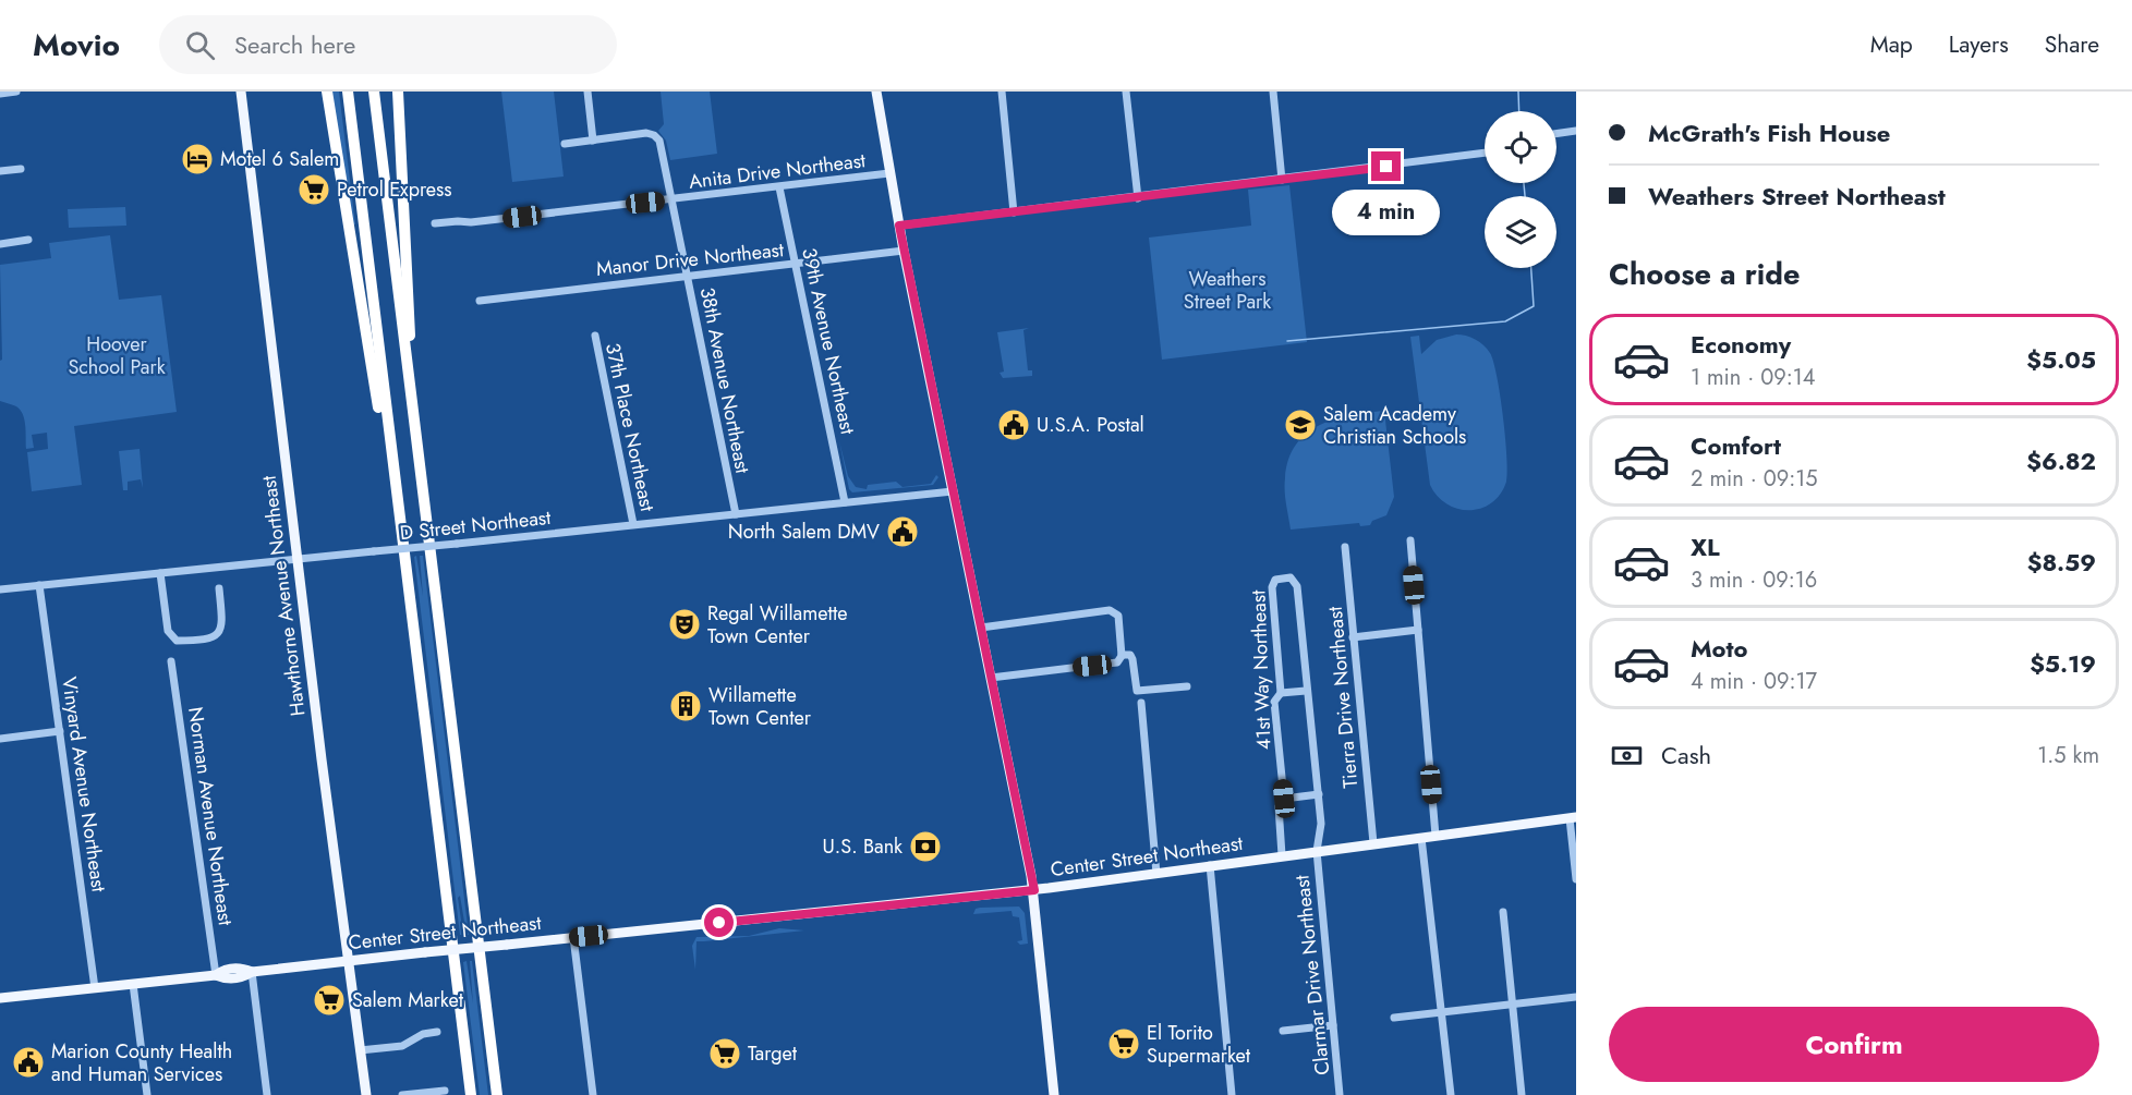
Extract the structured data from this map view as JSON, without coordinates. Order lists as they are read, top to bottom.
{
  "streets": {
    "main road": ["Hawthorne Avenue Northeast", "Center Street Northeast"],
    "street": [
      "Anita Drive Northeast",
      "Manor Drive Northeast",
      "39th Avenue Northeast",
      "38th Avenue Northeast",
      "37th Place Northeast",
      "D Street Northeast",
      "41st Way Northeast",
      "Tierra Drive Northeast",
      "Vinyard Avenue Northeast",
      "Norman Avenue Northeast",
      "Clarmar Drive Northeast"
    ]
  },
  "crossings": [
    ["Anita Drive Northeast", "39th Avenue Northeast"],
    ["Anita Drive Northeast", "38th Avenue Northeast"],
    ["Manor Drive Northeast", "39th Avenue Northeast"],
    ["Manor Drive Northeast", "38th Avenue Northeast"],
    ["39th Avenue Northeast", "D Street Northeast"],
    ["38th Avenue Northeast", "D Street Northeast"],
    ["37th Place Northeast", "D Street Northeast"],
    ["D Street Northeast", "Hawthorne Avenue Northeast"],
    ["D Street Northeast", "Vinyard Avenue Northeast"],
    ["Hawthorne Avenue Northeast", "Center Street Northeast"],
    ["41st Way Northeast", "Center Street Northeast"],
    ["41st Way Northeast", "Clarmar Drive Northeast"],
    ["Tierra Drive Northeast", "Center Street Northeast"],
    ["Vinyard Avenue Northeast", "Center Street Northeast"],
    ["Norman Avenue Northeast", "Center Street Northeast"],
    ["Center Street Northeast", "Clarmar Drive Northeast"]
  ],
  "parks": ["Weathers Street Park", "Hoover School Park"],
  "places": {
    "hotel": ["Motel 6 Salem"],
    "supermarket": [
      "Petrol Express",
      "Salem Market",
      "El Torito Supermarket",
      "Target"
    ],
    "public building": ["U.S.A. Postal", "North Salem DMV", "Marion County Health and Human Services"],
    "school or university": ["Salem Academy Christian Schools"],
    "theatre": ["Regal Willamette Town Center"],
    "building": ["Willamette Town Center"],
    "bank": ["U.S. Bank"]
  },
  "page": {
    "header": "Movio",
    "search": "Search here",
    "nav": ["Map", "Layers", "Share"],
    "banner": ["McGrath's Fish House", "Weathers Street Northeast"],
    "bubble": "4 min",
    "heading": "Choose a ride",
    "list": [
      {
        "name": "Economy",
        "note": "1 min · 09:14",
        "value": "$5.05"
      },
      {
        "name": "Comfort",
        "note": "2 min · 09:15",
        "value": "$6.82"
      },
      {
        "name": "XL",
        "note": "3 min · 09:16",
        "value": "$8.59"
      },
      {
        "name": "Moto",
        "note": "4 min · 09:17",
        "value": "$5.19"
      }
    ],
    "pay": ["Cash", "1.5 km"],
    "buttons": "Confirm"
  }
}
